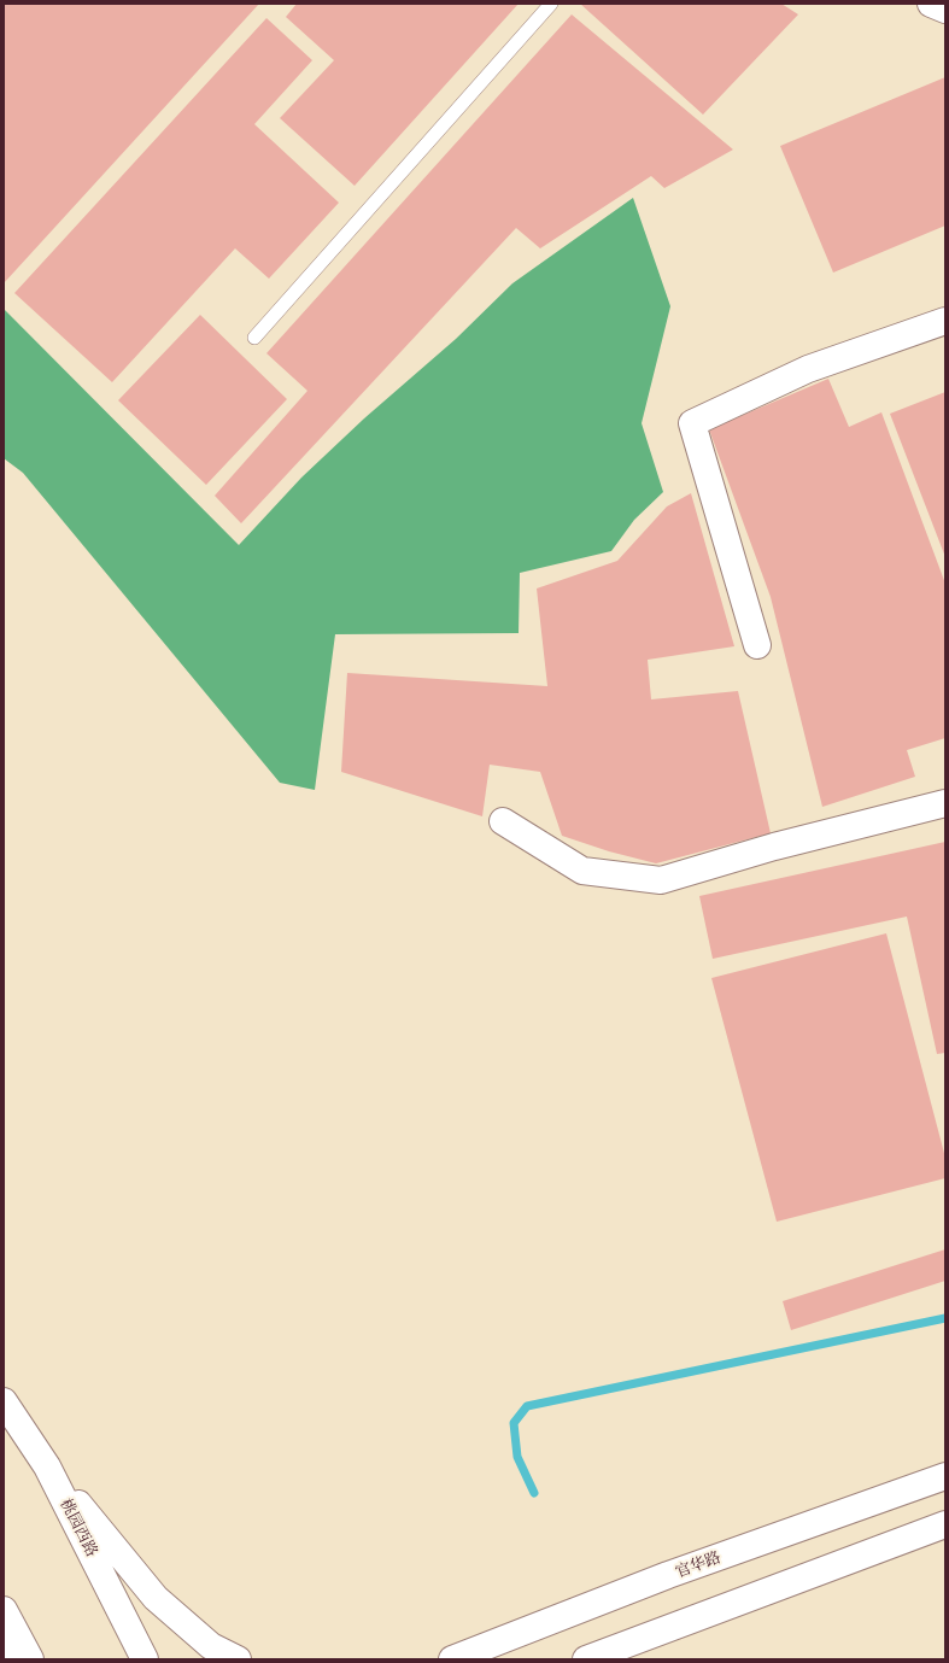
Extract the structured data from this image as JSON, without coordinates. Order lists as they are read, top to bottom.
{
  "streets": {
    "main road": ["桃园西路", "官华路"]
  }
}
